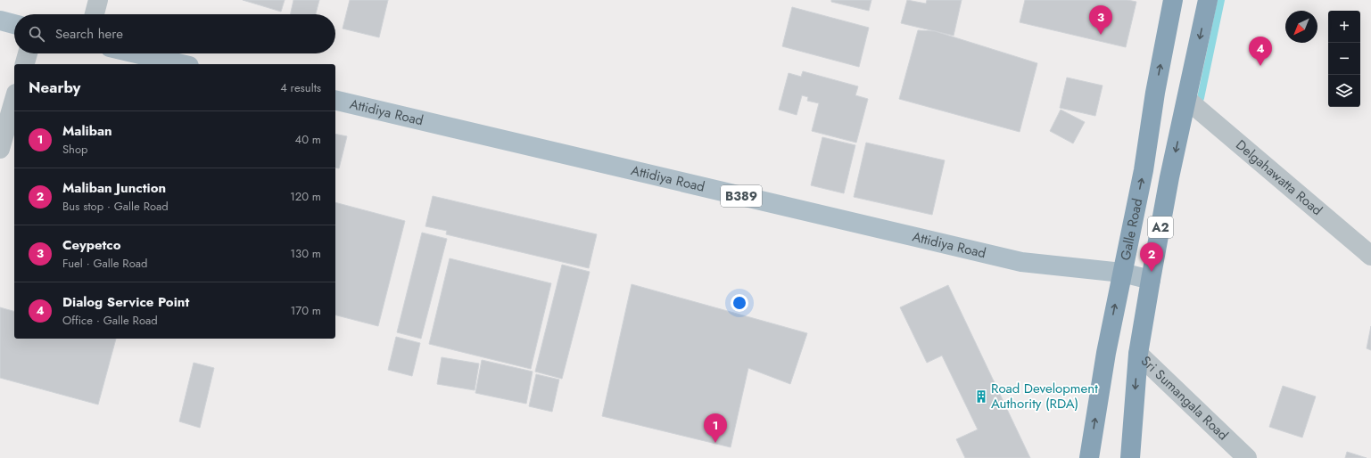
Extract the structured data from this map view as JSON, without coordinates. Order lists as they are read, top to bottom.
{
  "streets": {
    "highway": ["A2", "Galle Road"],
    "main road": ["Attidiya Road", "B389"],
    "street": ["Delgahawatta Road", "Sri Sumangala Road"]
  },
  "crossings": [
    ["Attidiya Road", "Galle Road"],
    ["Delgahawatta Road", "Galle Road"],
    ["Galle Road", "Sri Sumangala Road"]
  ],
  "places": {
    "building": ["Road Development Authority (RDA)"]
  },
  "north": "bottom left",
  "page": {
    "pins": [
      "3",
      "4",
      "2",
      "1"
    ],
    "map_buttons": ["+", "−"],
    "search": "Search here",
    "heading": ["Nearby", "4 results"],
    "list": [
      {
        "mark": "1",
        "name": "Maliban",
        "note": "Shop",
        "value": "40 m"
      },
      {
        "mark": "2",
        "name": "Maliban Junction",
        "note": "Bus stop · Galle Road",
        "value": "120 m"
      },
      {
        "mark": "3",
        "name": "Ceypetco",
        "note": "Fuel · Galle Road",
        "value": "130 m"
      },
      {
        "mark": "4",
        "name": "Dialog Service Point",
        "note": "Office · Galle Road",
        "value": "170 m"
      }
    ]
  }
}
